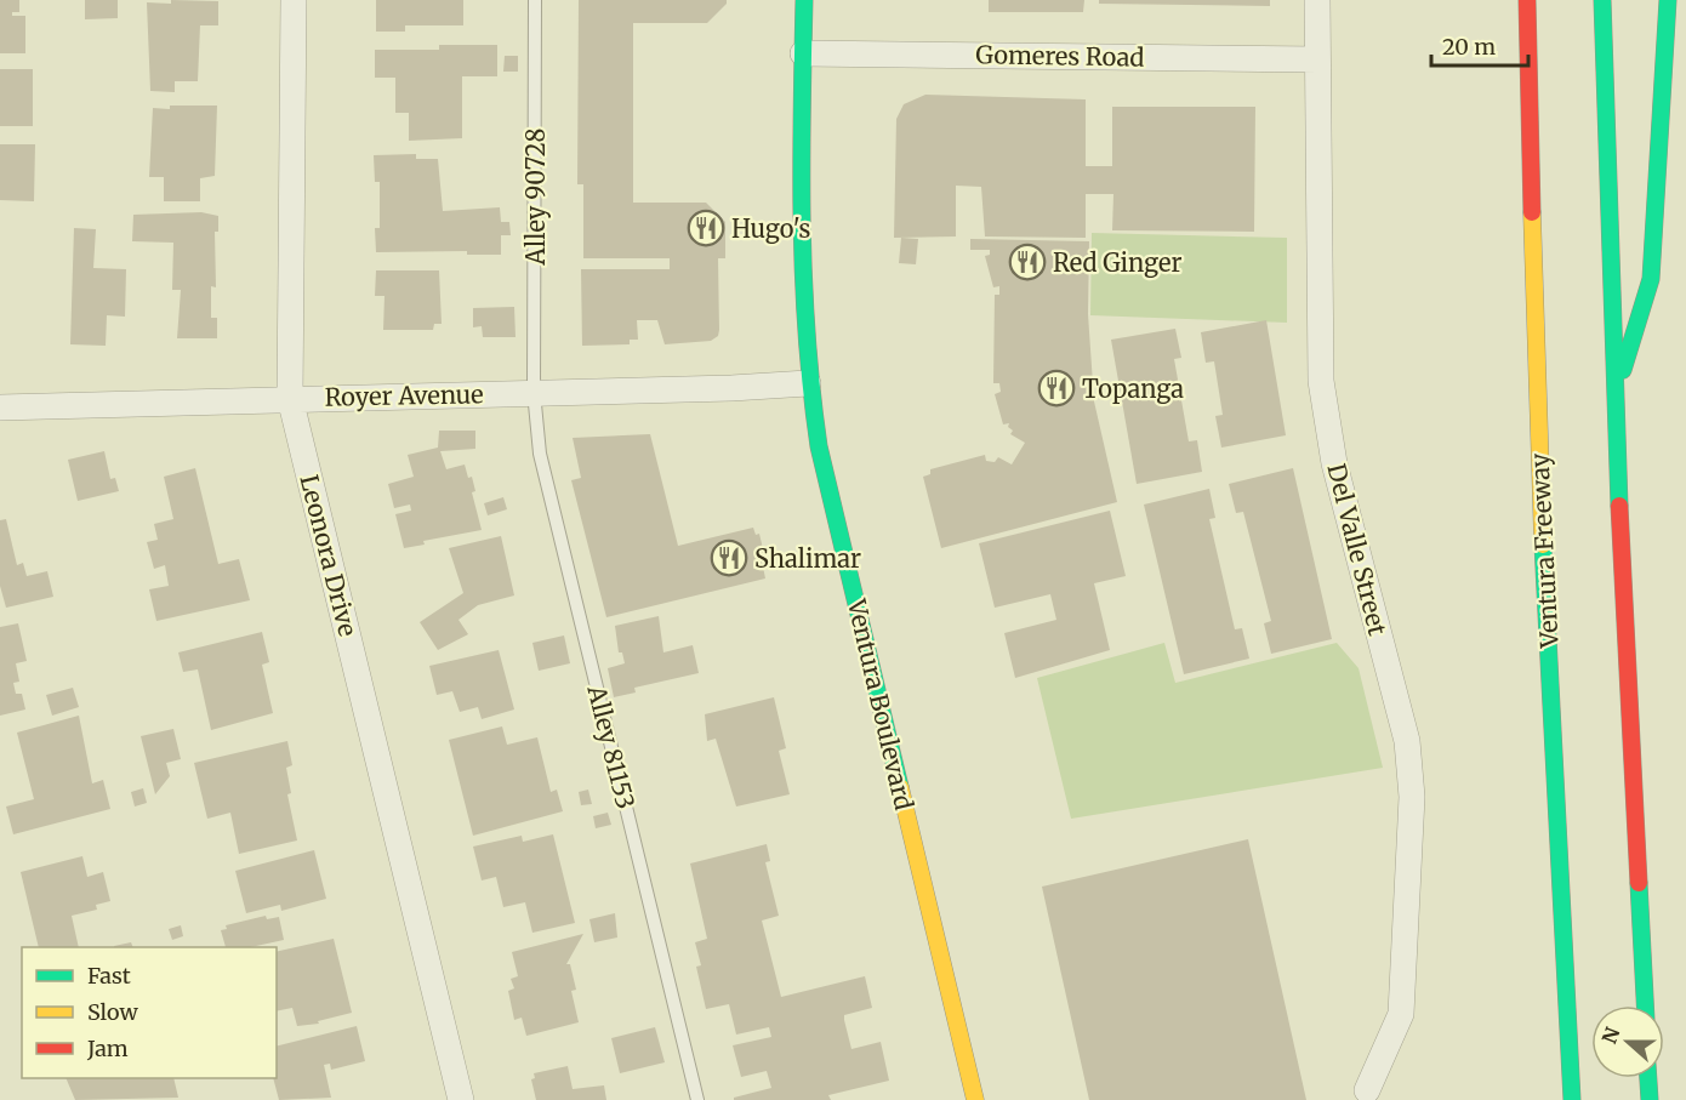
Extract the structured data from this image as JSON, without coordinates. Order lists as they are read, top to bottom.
{
  "streets": {
    "main road": ["Ventura Freeway", "Ventura Boulevard"],
    "street": [
      "Gomeres Road",
      "Royer Avenue",
      "Del Valle Street",
      "Leonora Drive"
    ],
    "lane": ["Alley 90728", "Alley 81153"]
  },
  "crossings": [
    ["Gomeres Road", "Del Valle Street"],
    ["Gomeres Road", "Ventura Boulevard"],
    ["Alley 90728", "Royer Avenue"],
    ["Alley 90728", "Alley 81153"],
    ["Royer Avenue", "Leonora Drive"],
    ["Royer Avenue", "Ventura Boulevard"],
    ["Royer Avenue", "Alley 81153"]
  ],
  "places": {
    "restaurant": [
      "Hugo's",
      "Red Ginger",
      "Topanga",
      "Shalimar"
    ]
  },
  "legend": ["Fast", "Slow", "Jam"],
  "scale_bar": "20 m",
  "north": "left"
}
